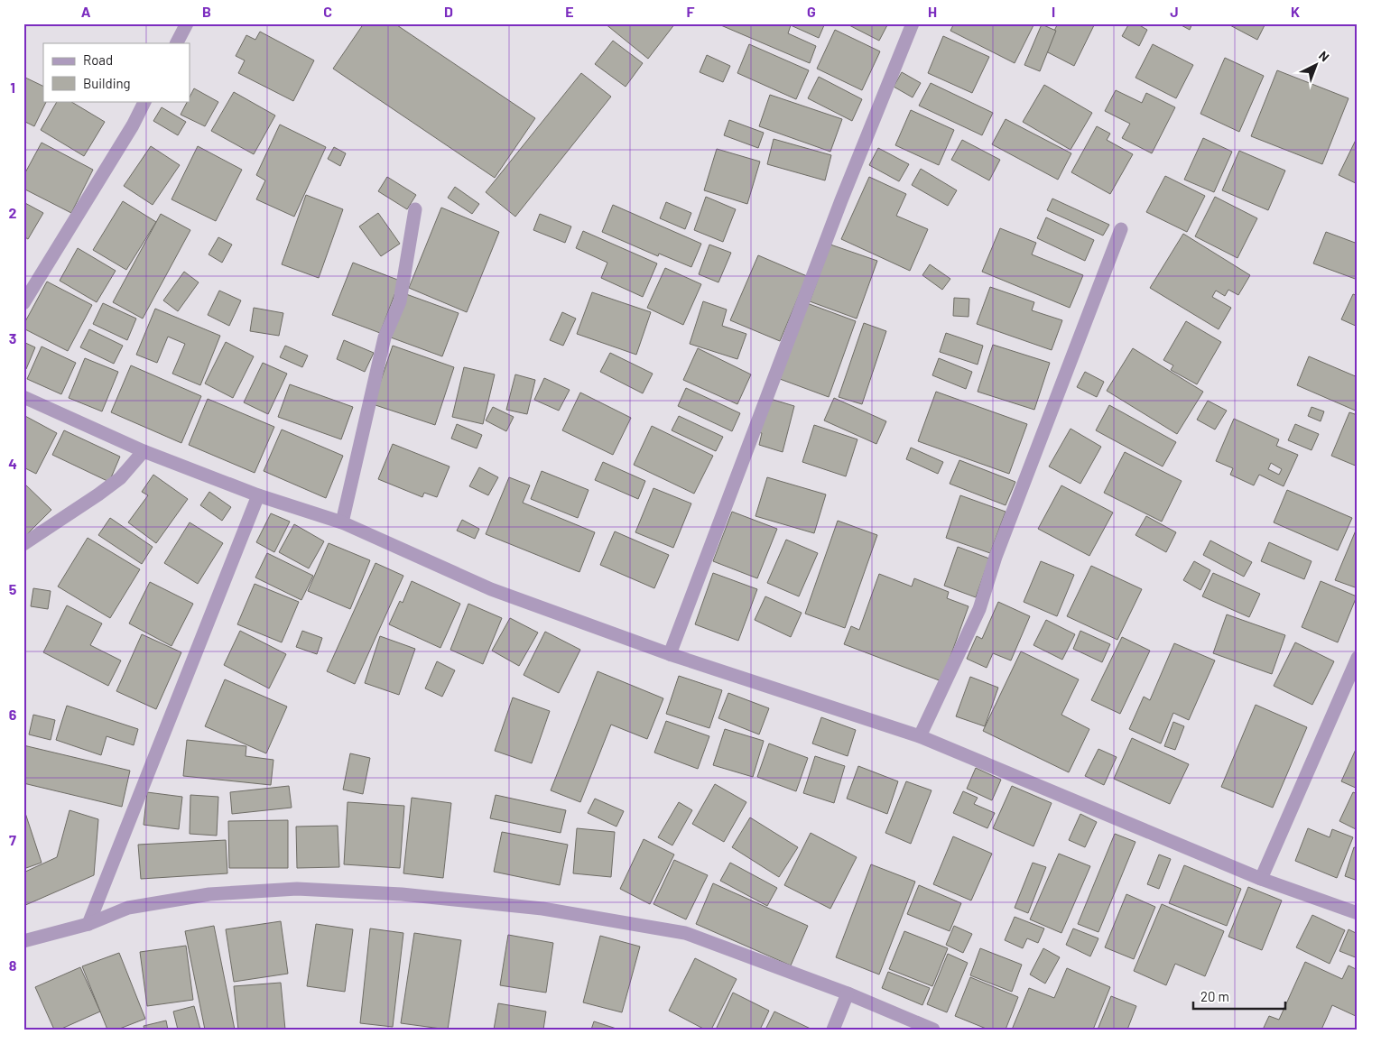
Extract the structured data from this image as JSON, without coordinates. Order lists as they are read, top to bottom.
{
  "legend": ["Road", "Building"],
  "scale_bar": "20 m",
  "north": "top right",
  "grid": {
    "columns": [
      "A",
      "B",
      "C",
      "D",
      "E",
      "F",
      "G",
      "H",
      "I",
      "J",
      "K"
    ],
    "rows": [
      "1",
      "2",
      "3",
      "4",
      "5",
      "6",
      "7",
      "8"
    ]
  }
}
